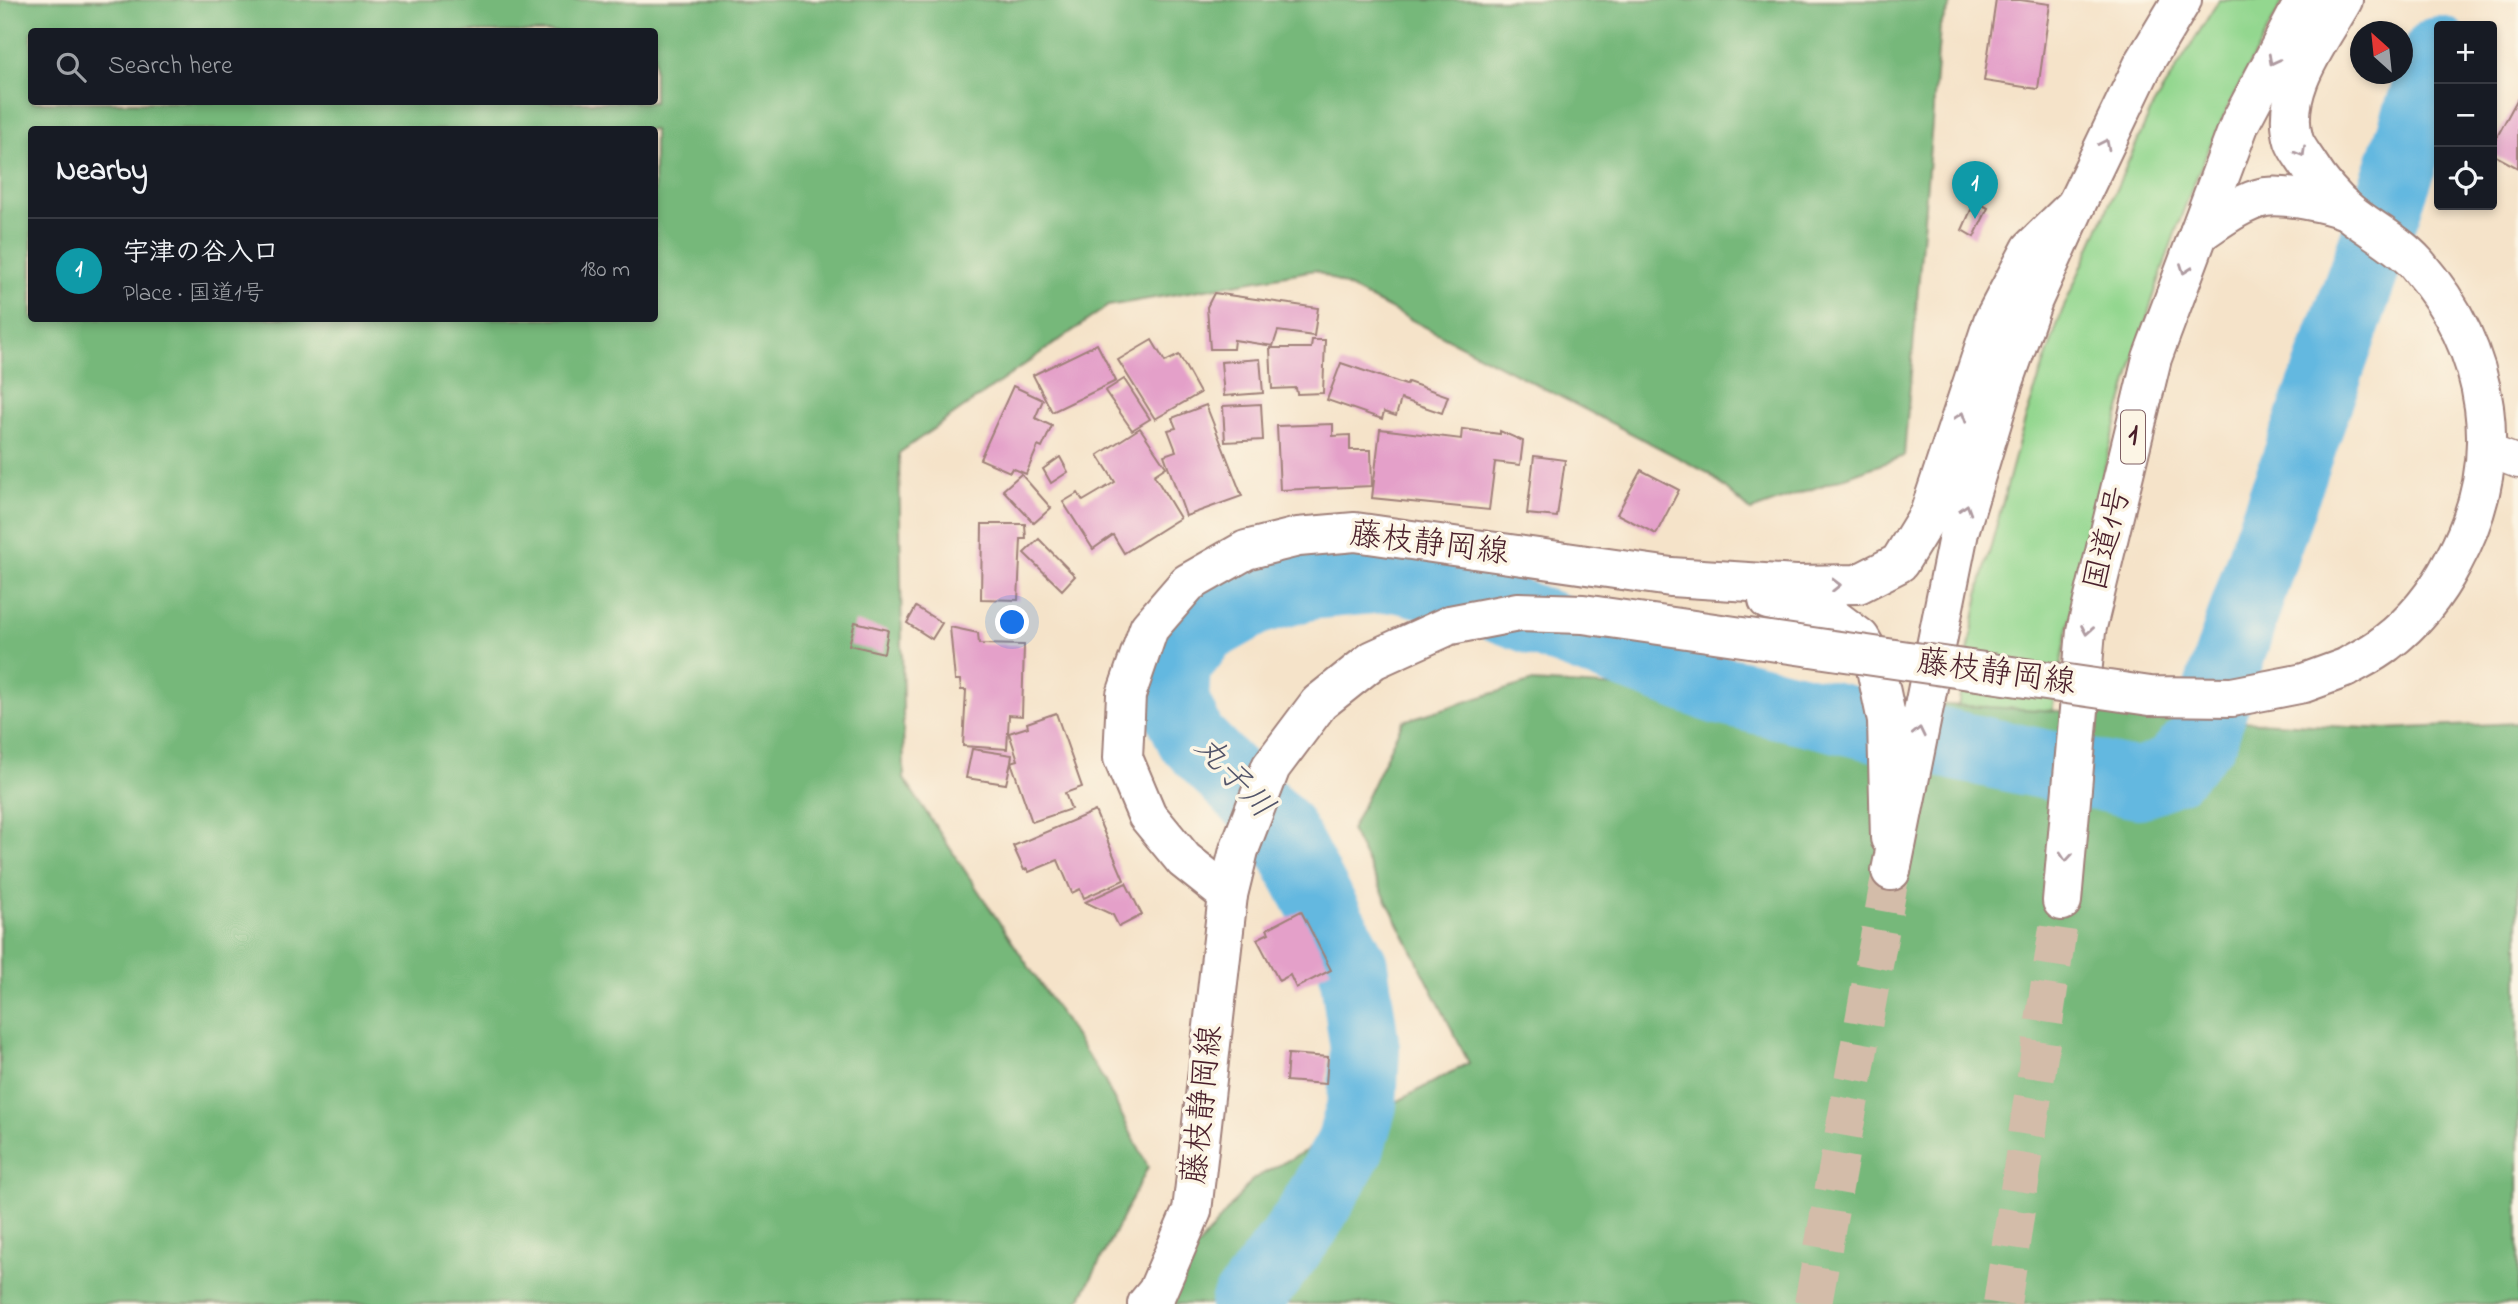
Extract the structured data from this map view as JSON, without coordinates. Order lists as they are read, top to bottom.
{
  "streets": {
    "main road": ["1", "国道1号", "藤枝静岡線"]
  },
  "one_way": ["国道1号"],
  "water": ["丸子川"],
  "north": "top left",
  "page": {
    "map_buttons": ["+", "−"],
    "search": "Search here",
    "heading": "Nearby",
    "pins": "1",
    "list": [
      {
        "mark": "1",
        "name": "宇津の谷入口",
        "note": "Place · 国道1号",
        "value": "180 m"
      }
    ]
  }
}
